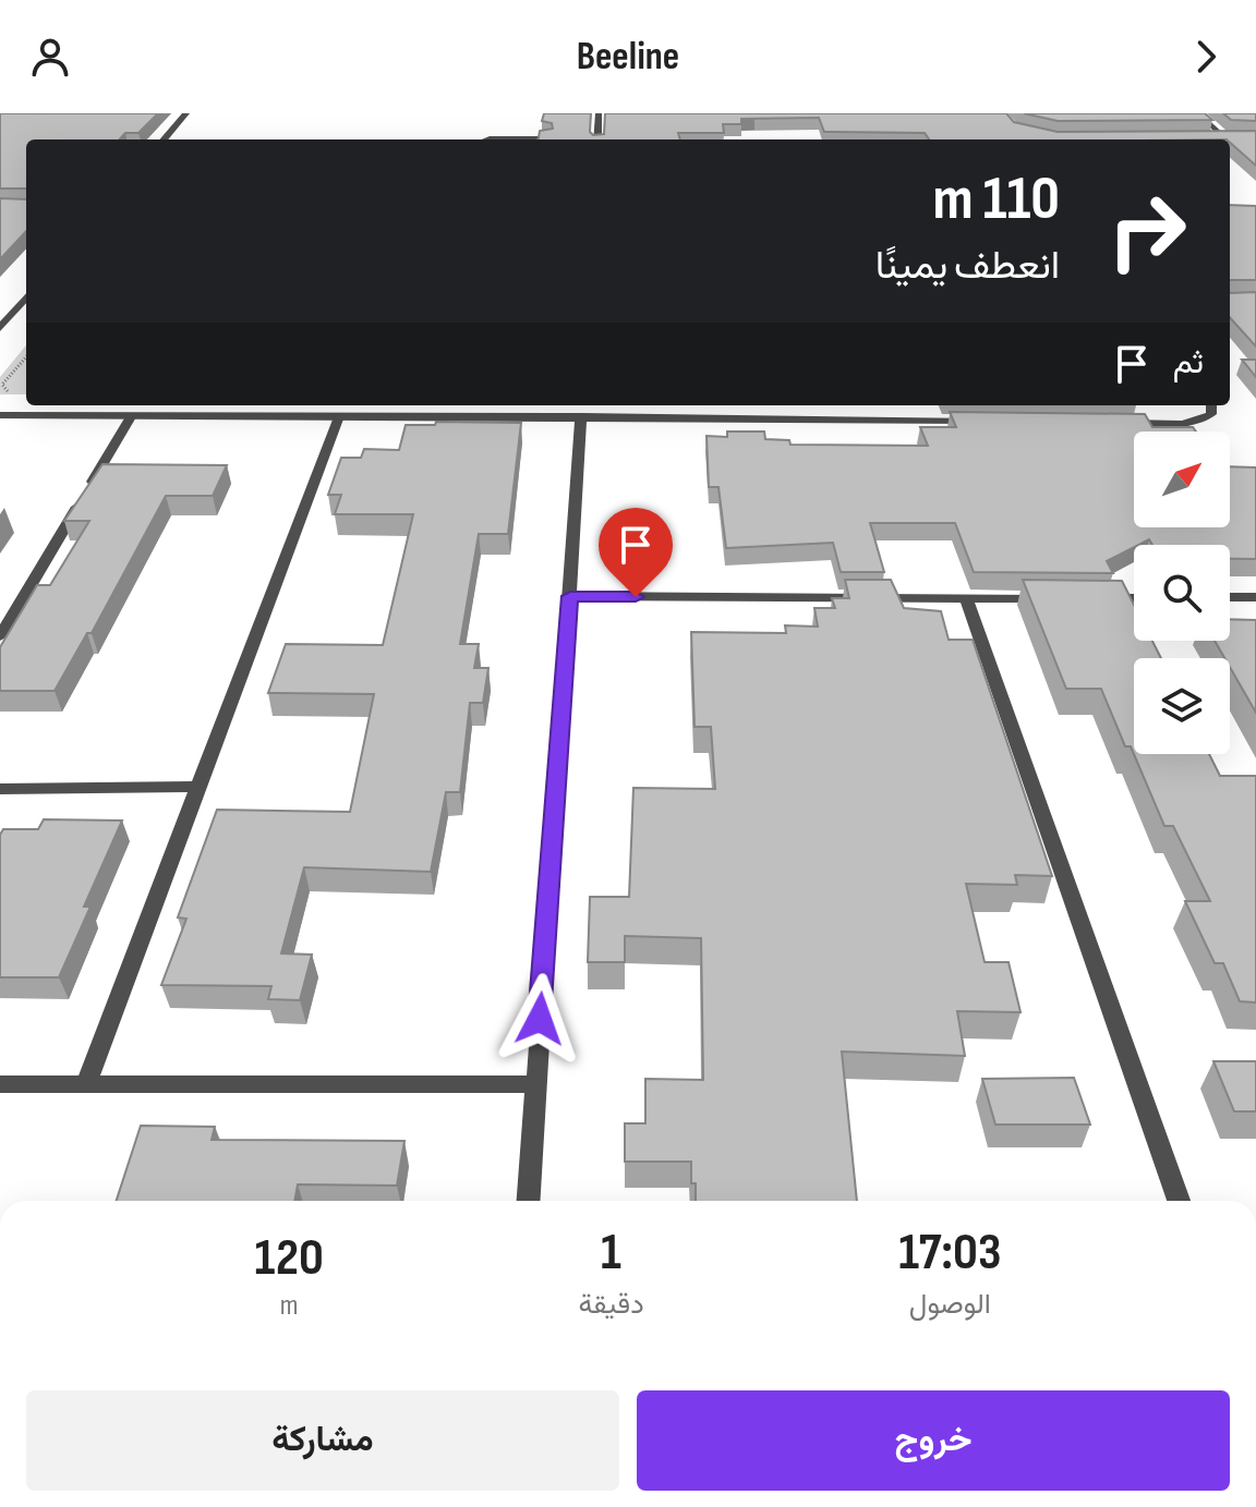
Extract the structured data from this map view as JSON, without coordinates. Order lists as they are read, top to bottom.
{
  "north": "top right",
  "page": {
    "header": "Beeline",
    "turn": ["110 m", "انعطف يمينًا"],
    "then": "ثم",
    "eta": [
      "17:03",
      "الوصول",
      "1",
      "دقيقة",
      "120",
      "m"
    ],
    "buttons": ["خروج", "مشاركة"]
  }
}
